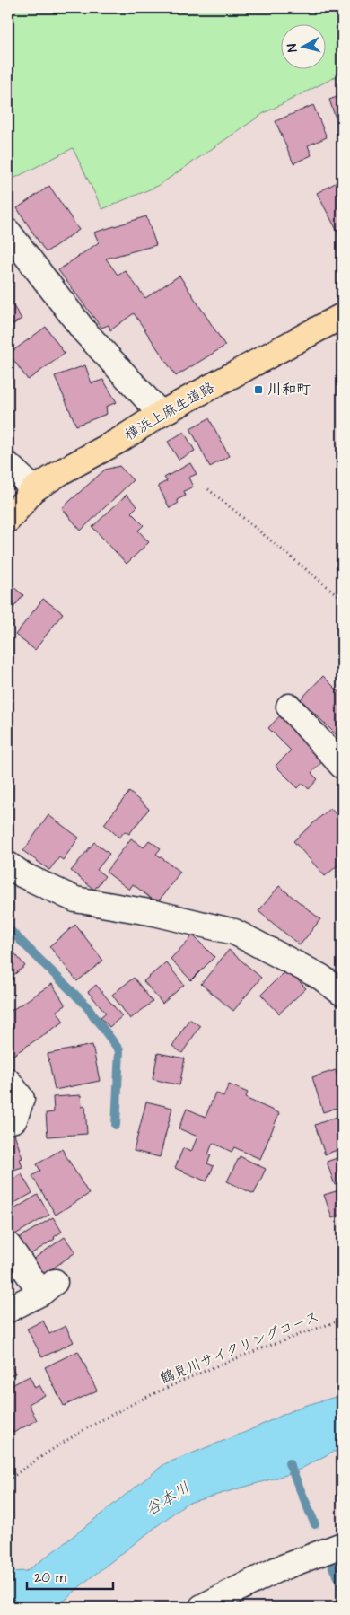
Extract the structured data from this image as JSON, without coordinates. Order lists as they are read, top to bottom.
{
  "streets": {
    "main road": ["横浜上麻生道路"],
    "path": ["鶴見川サイクリングコース"]
  },
  "water": ["谷本川"],
  "places": {
    "transit": ["川和町"]
  },
  "scale_bar": "20 m",
  "north": "left"
}
